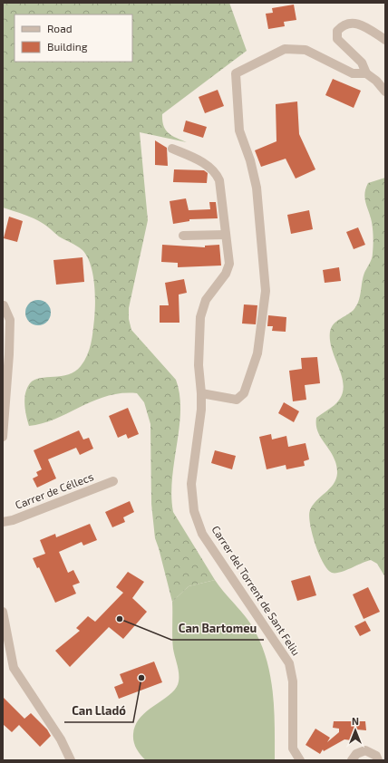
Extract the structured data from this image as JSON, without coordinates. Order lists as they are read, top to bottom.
{
  "streets": {
    "street": ["Carrer de Céllecs", "Carrer del Torrent de Sant Feliu"]
  },
  "places": ["Can Bartomeu", "Can Lladó"],
  "legend": ["Road", "Building"],
  "north": "top"
}
